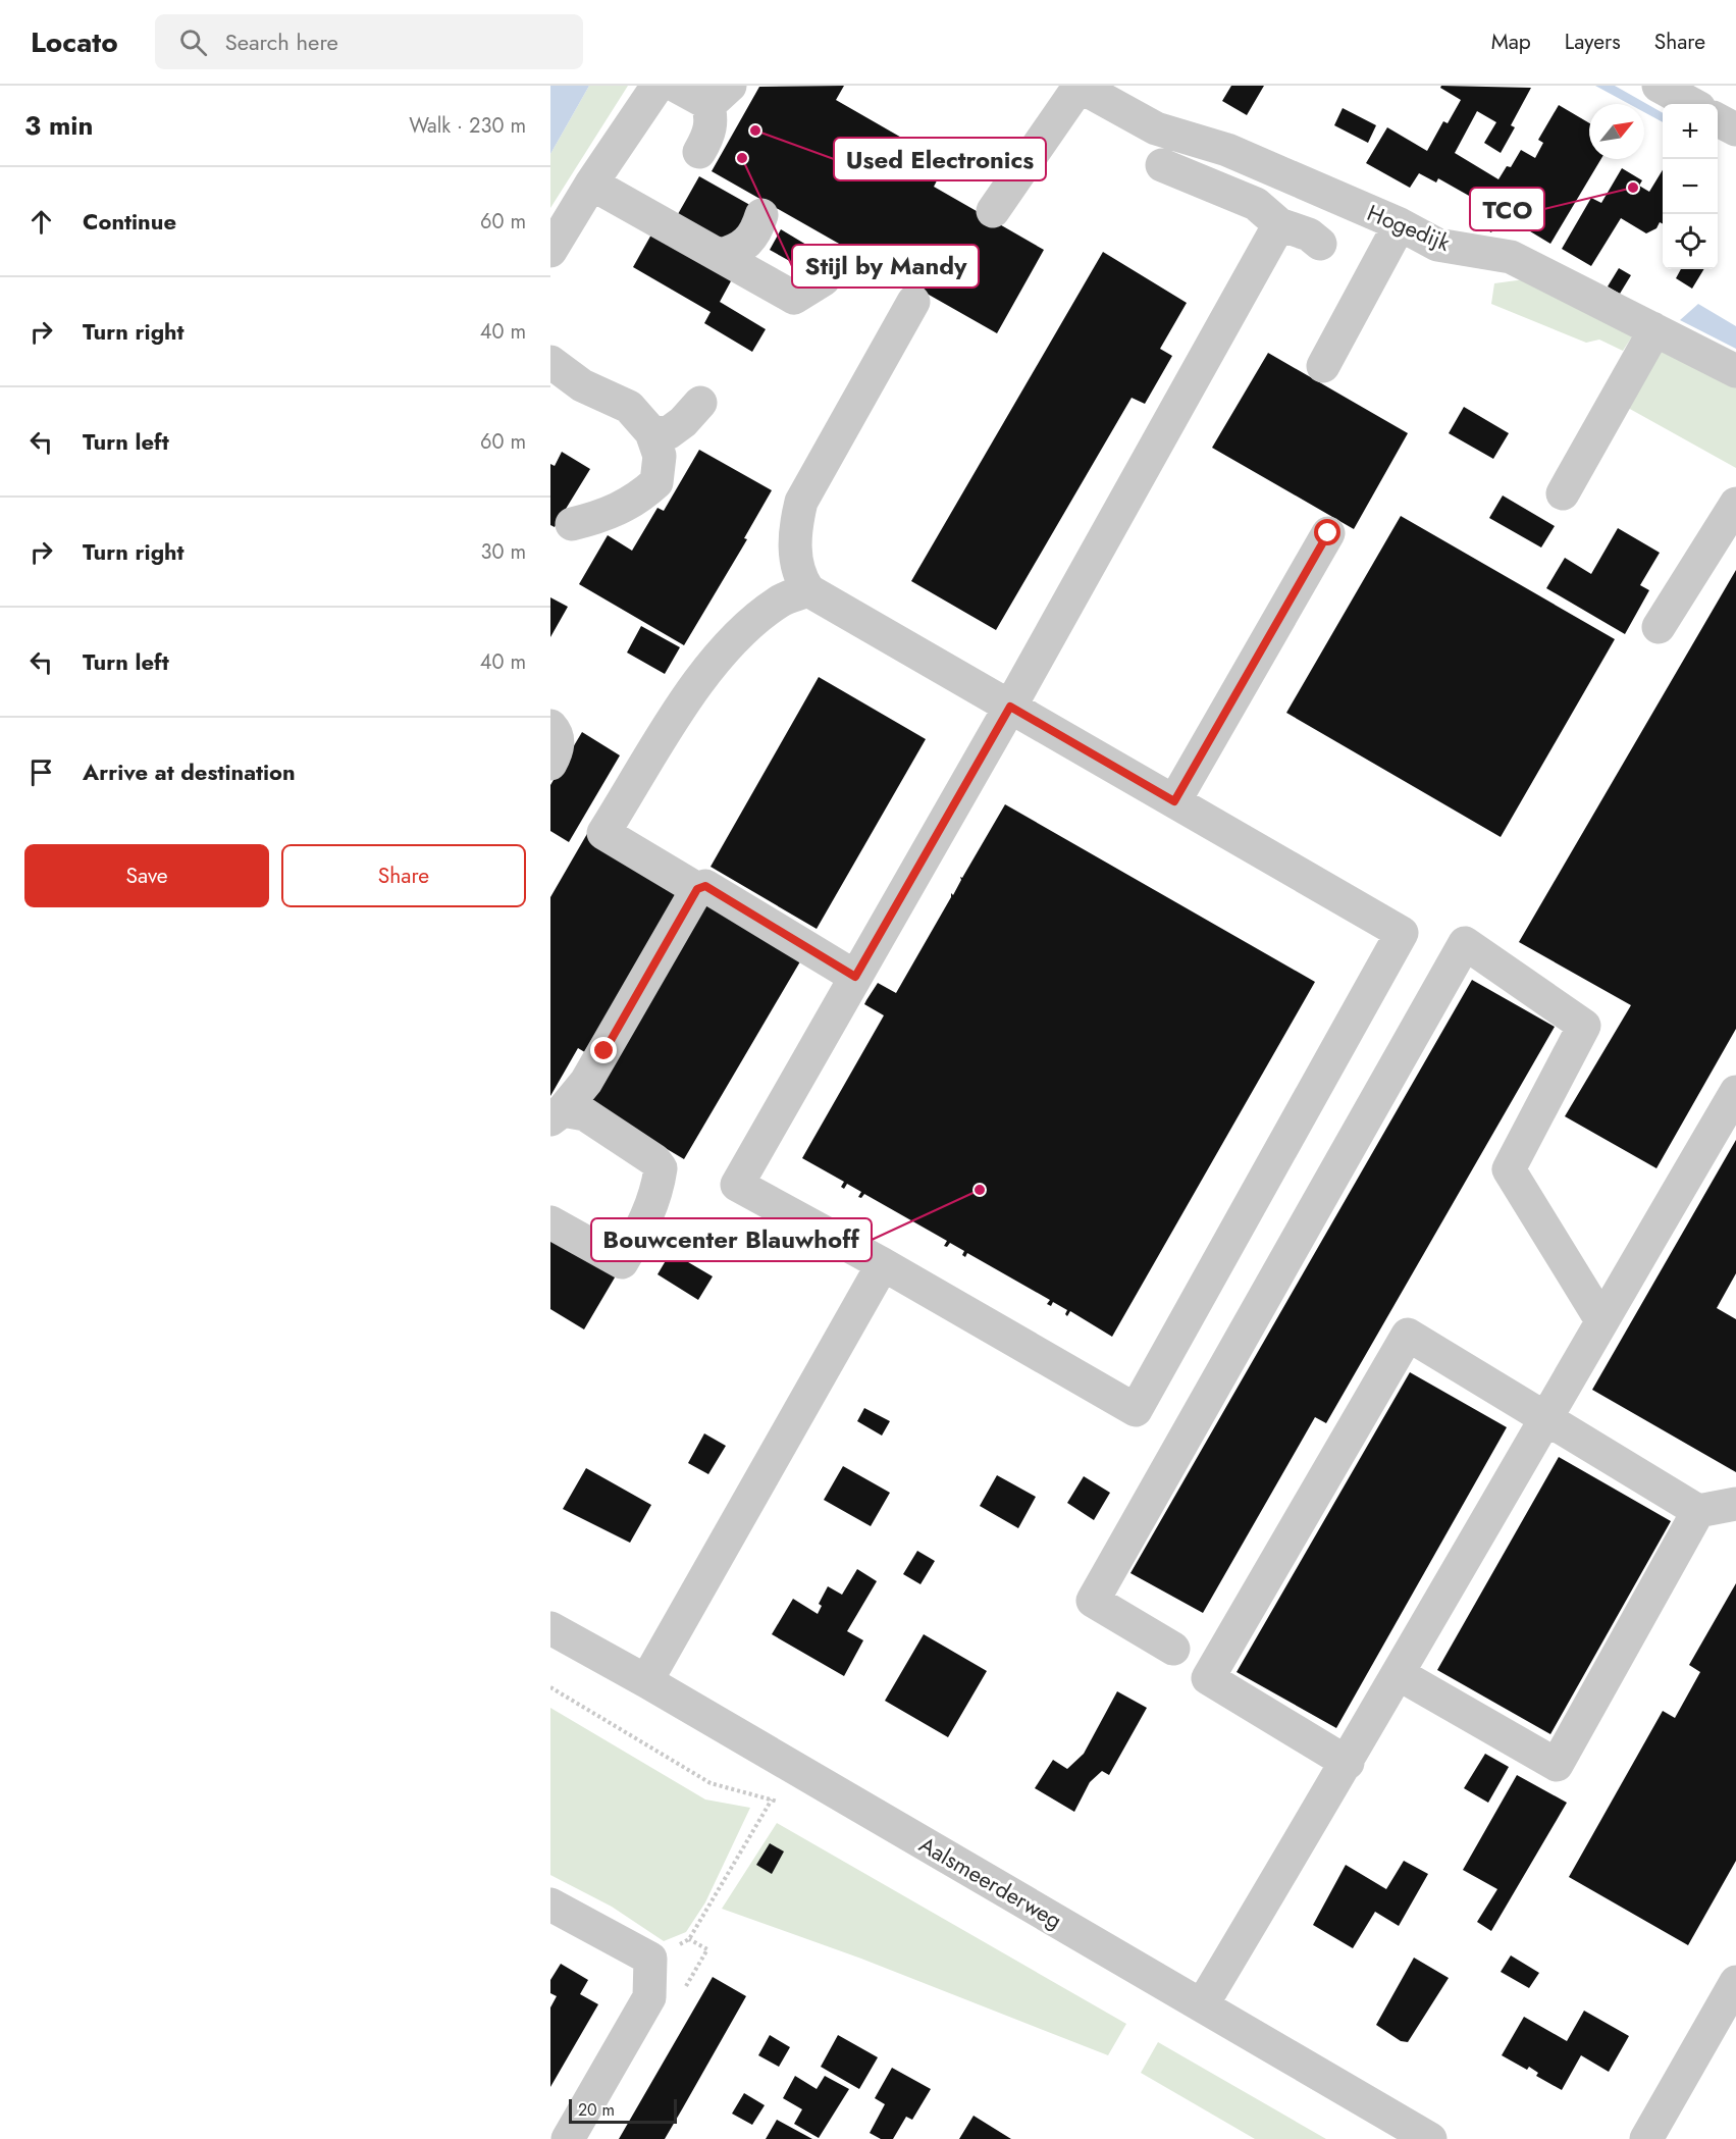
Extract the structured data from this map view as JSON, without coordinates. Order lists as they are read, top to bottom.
{
  "streets": {
    "street": ["Hogedijk", "Aalsmeerderweg"]
  },
  "places": [
    "Used Electronics",
    "Stijl by Mandy",
    "TCO",
    "Bouwcenter Blauwhoff"
  ],
  "scale_bar": "20 m",
  "north": "top right",
  "page": {
    "header": "Locato",
    "search": "Search here",
    "nav": ["Map", "Layers", "Share"],
    "heading": ["3 min", "Walk · 230 m"],
    "map_buttons": ["+", "−"],
    "list": [
      ["Continue", "60 m"],
      ["Turn right", "40 m"],
      ["Turn left", "60 m"],
      ["Turn right", "30 m"],
      ["Turn left", "40 m"],
      "Arrive at destination"
    ],
    "buttons": ["Save", "Share"],
    "scale": "20 m"
  }
}
